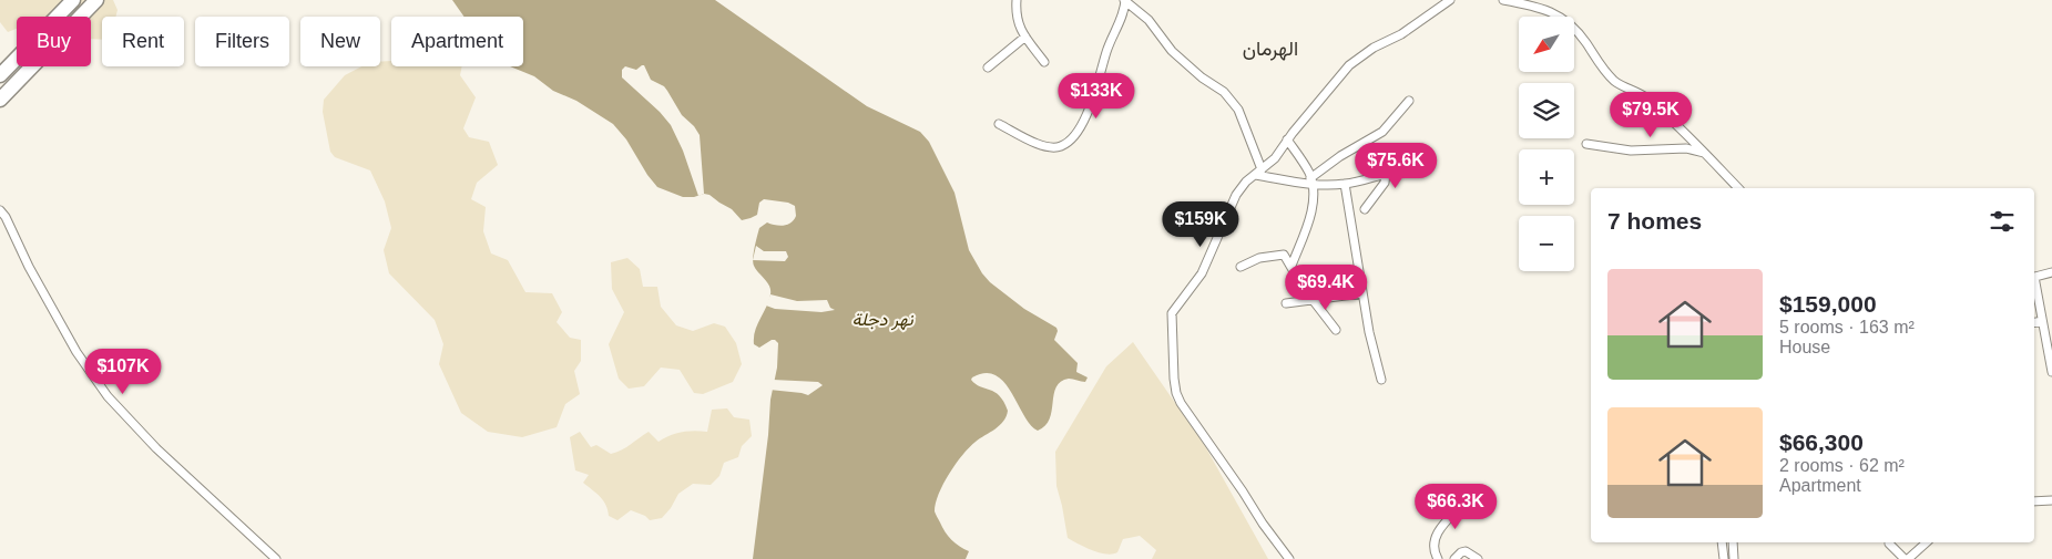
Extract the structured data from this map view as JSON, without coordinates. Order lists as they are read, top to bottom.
{
  "districts": ["الهرمان"],
  "water": ["نهر دجلة"],
  "north": "bottom left",
  "page": {
    "map_buttons": ["+", "−"],
    "chip": [
      "Buy",
      "Rent",
      "Filters",
      "New",
      "Apartment"
    ],
    "price": [
      "$133K",
      "$79.5K",
      "$75.6K",
      "$159K",
      "$69.4K",
      "$107K",
      "$66.3K"
    ],
    "heading": "7 homes",
    "list": [
      {
        "name": "$159,000",
        "note": "5 rooms · 163 m² · House"
      },
      {
        "name": "$66,300",
        "note": "2 rooms · 62 m² · Apartment"
      }
    ]
  }
}
